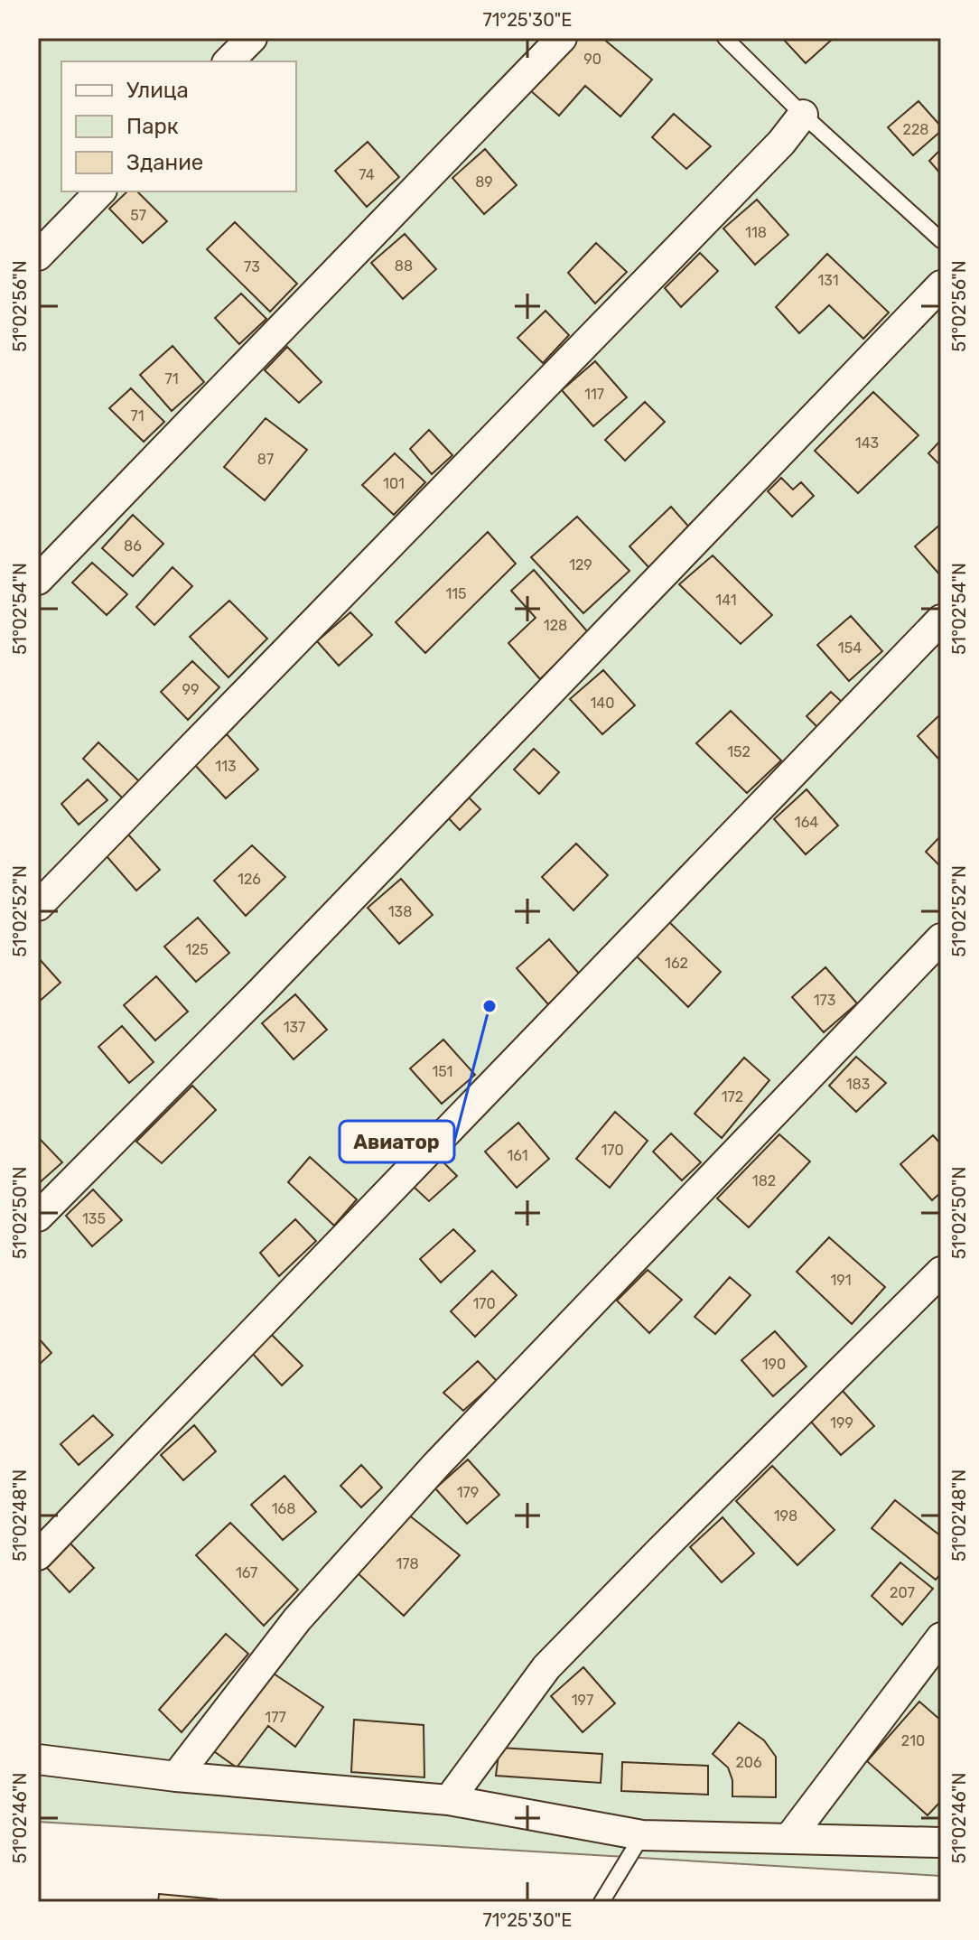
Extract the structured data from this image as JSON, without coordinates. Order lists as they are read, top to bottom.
{
  "places": ["Авиатор"],
  "house_numbers": [
    "90",
    "228",
    "74",
    "89",
    "57",
    "118",
    "88",
    "73",
    "131",
    "71",
    "117",
    "71",
    "143",
    "87",
    "101",
    "86",
    "129",
    "115",
    "141",
    "128",
    "154",
    "99",
    "140",
    "152",
    "113",
    "164",
    "126",
    "138",
    "125",
    "162",
    "173",
    "137",
    "151",
    "183",
    "172",
    "170",
    "161",
    "182",
    "135",
    "191",
    "170",
    "190",
    "199",
    "179",
    "168",
    "198",
    "178",
    "167",
    "207",
    "197",
    "177",
    "210",
    "206"
  ],
  "legend": ["Улица", "Парк", "Здание"],
  "coordinates": [
    "71°25'30\"E",
    "51°02'56\"N",
    "51°02'54\"N",
    "51°02'52\"N",
    "51°02'50\"N",
    "51°02'48\"N",
    "51°02'46\"N"
  ]
}
